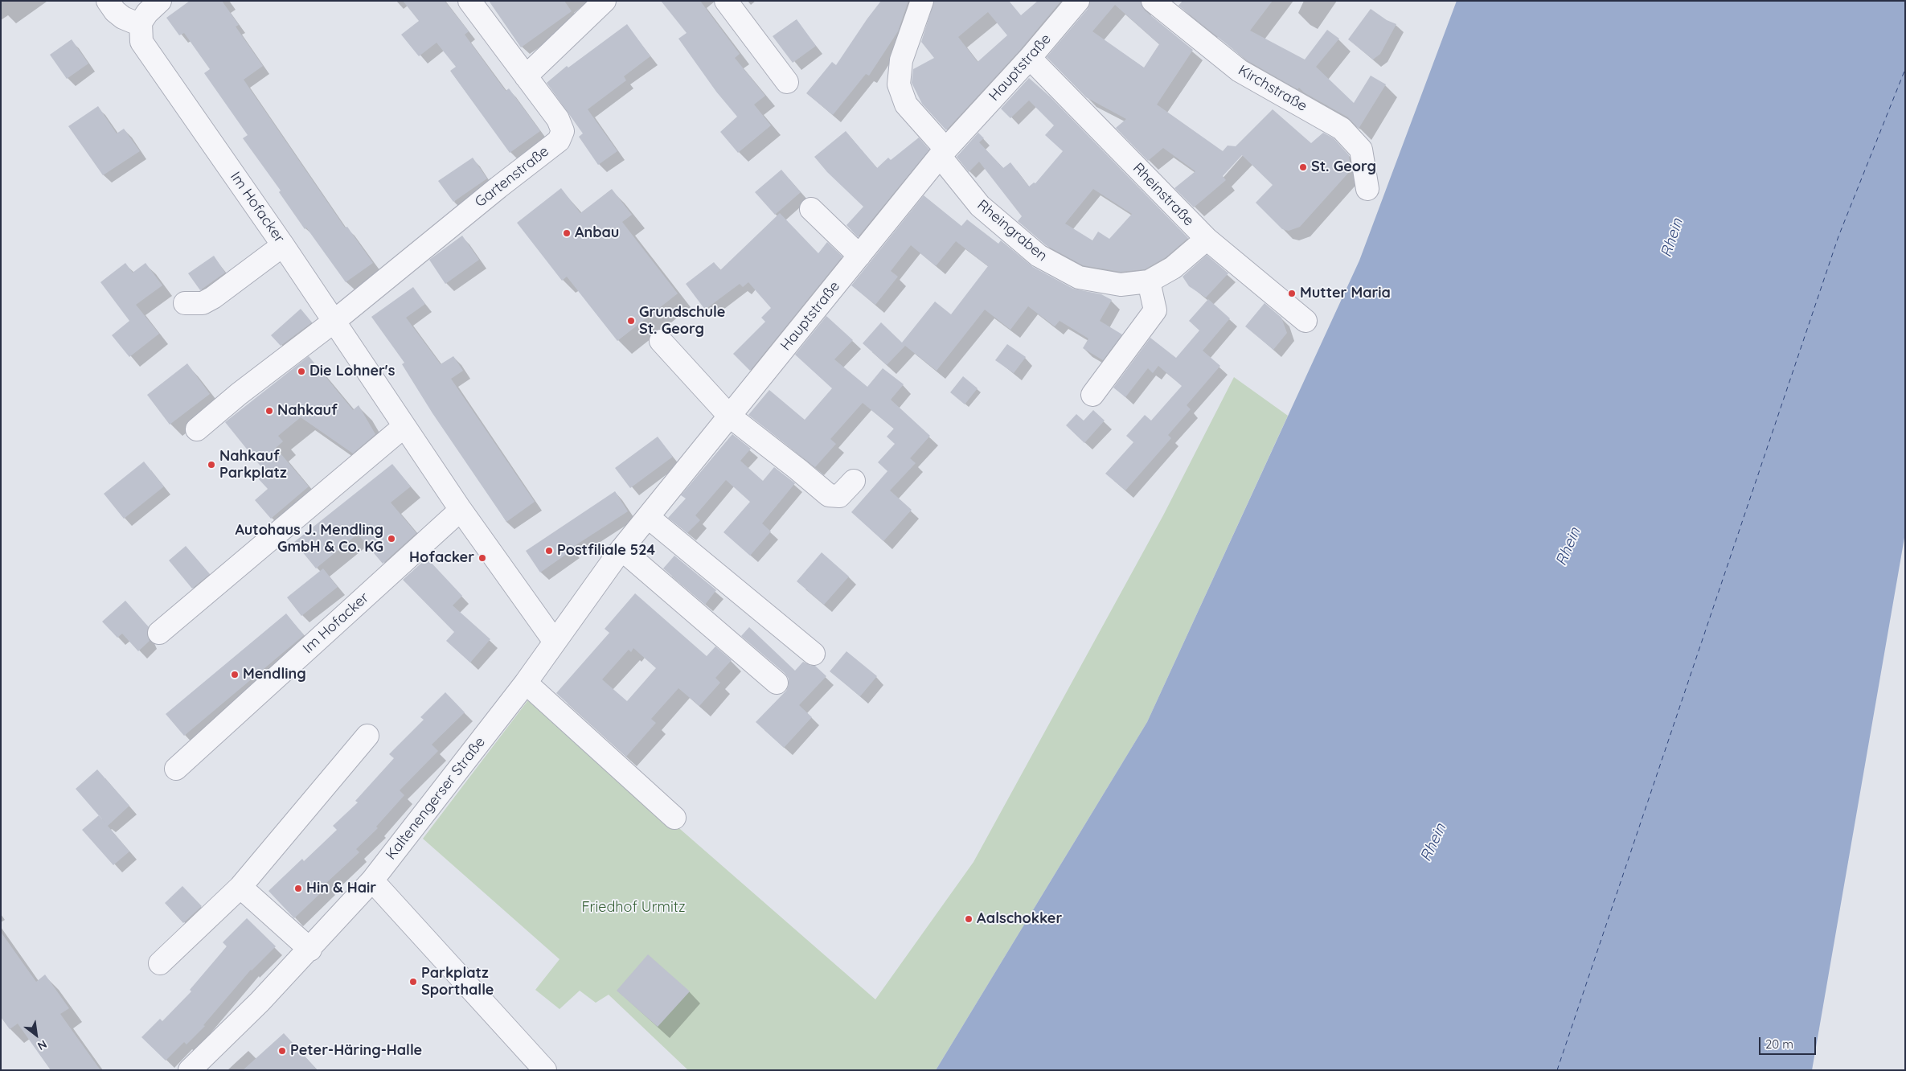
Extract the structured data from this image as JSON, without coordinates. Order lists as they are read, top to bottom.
{
  "streets": {
    "street": [
      "Hauptstraße",
      "Kirchstraße",
      "Gartenstraße",
      "Rheinstraße",
      "Im Hofacker",
      "Rheingraben",
      "Kaltenengerser Straße"
    ]
  },
  "crossings": [
    ["Hauptstraße", "Rheinstraße"],
    ["Hauptstraße", "Im Hofacker"],
    ["Hauptstraße", "Rheingraben"],
    ["Hauptstraße", "Kaltenengerser Straße"],
    ["Gartenstraße", "Im Hofacker"],
    ["Rheinstraße", "Rheingraben"],
    ["Im Hofacker", "Kaltenengerser Straße"]
  ],
  "water": ["Rhein"],
  "parks": ["Friedhof Urmitz"],
  "places": [
    "St. Georg",
    "Anbau",
    "Mutter Maria",
    "Grundschule St. Georg",
    "Die Lohner's",
    "Nahkauf",
    "Nahkauf Parkplatz",
    "Autohaus J. Mendling GmbH & Co. KG",
    "Postfiliale 524",
    "Hofacker",
    "Mendling",
    "Hin & Hair",
    "Aalschokker",
    "Parkplatz Sporthalle",
    "Peter-Häring-Halle"
  ],
  "scale_bar": "20 m",
  "north": "bottom right"
}
